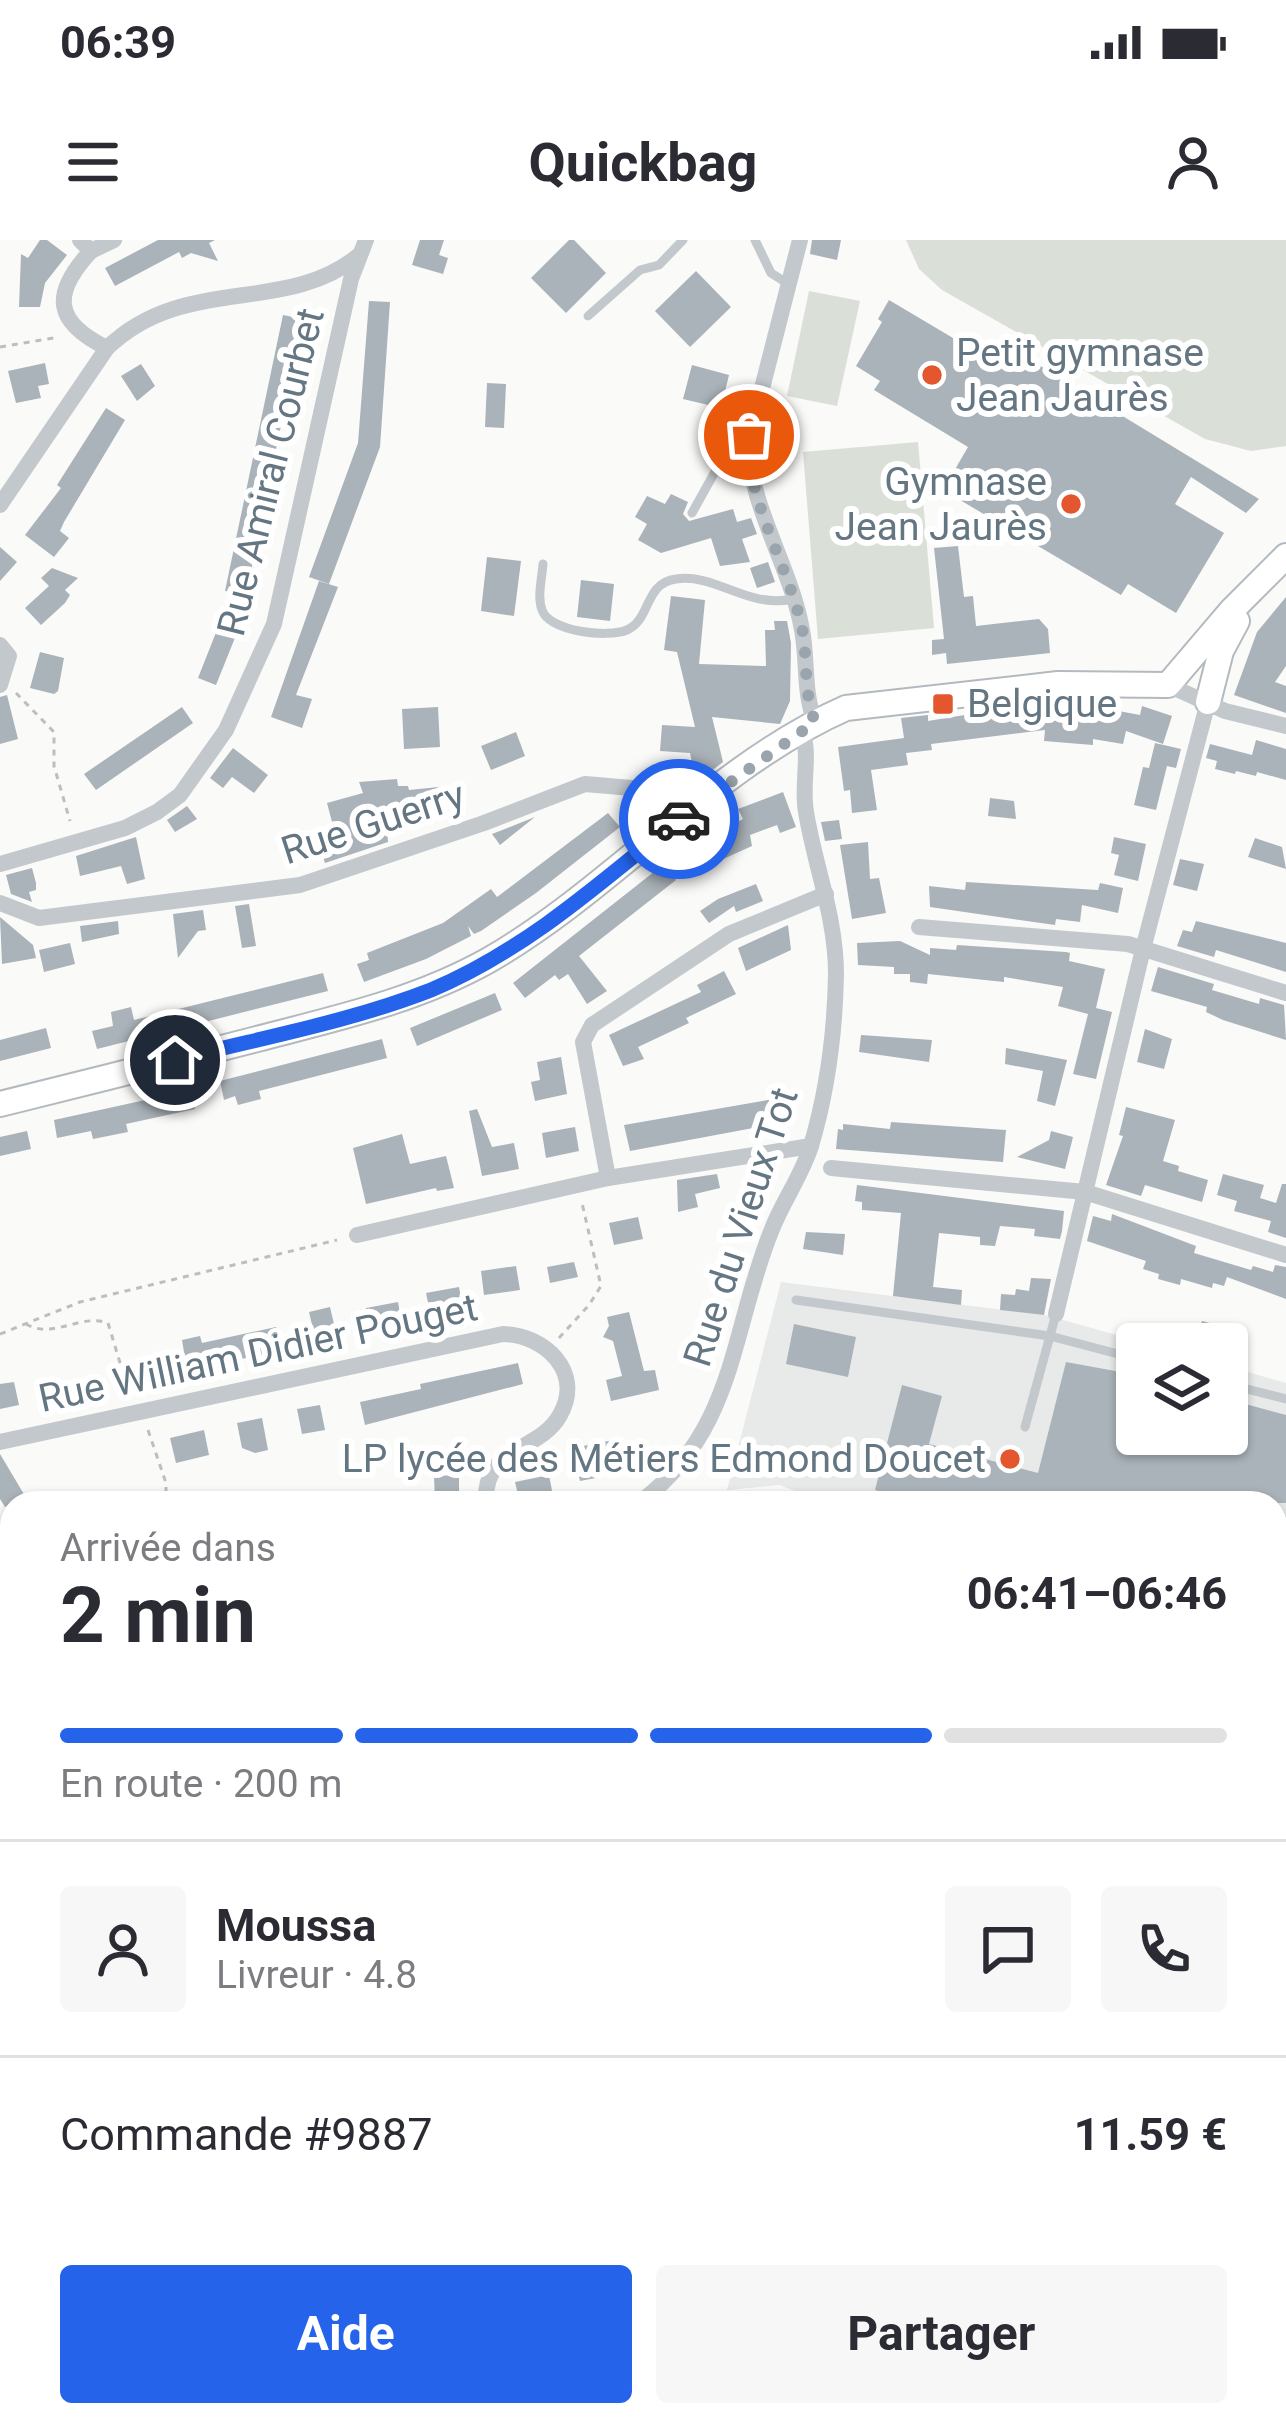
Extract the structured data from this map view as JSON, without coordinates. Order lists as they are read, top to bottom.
{
  "streets": {
    "street": [
      "Rue Amiral Courbet",
      "Rue Guerry",
      "Rue du Vieux Tot",
      "Rue William Didier Pouget"
    ]
  },
  "places": {
    "other": ["Petit gymnase Jean Jaurès", "Gymnase Jean Jaurès", "LP lycée des Métiers Edmond Doucet"],
    "transit": ["Belgique"]
  },
  "page": {
    "status": "06:39",
    "header": "Quickbag",
    "heading": ["2 min", "Arrivée dans", "06:41–06:46"],
    "panel": [
      "Moussa",
      "Livreur · 4.8",
      "Commande #9887",
      "11.59 €"
    ],
    "bar": "En route · 200 m",
    "buttons": ["Aide", "Partager"]
  }
}
